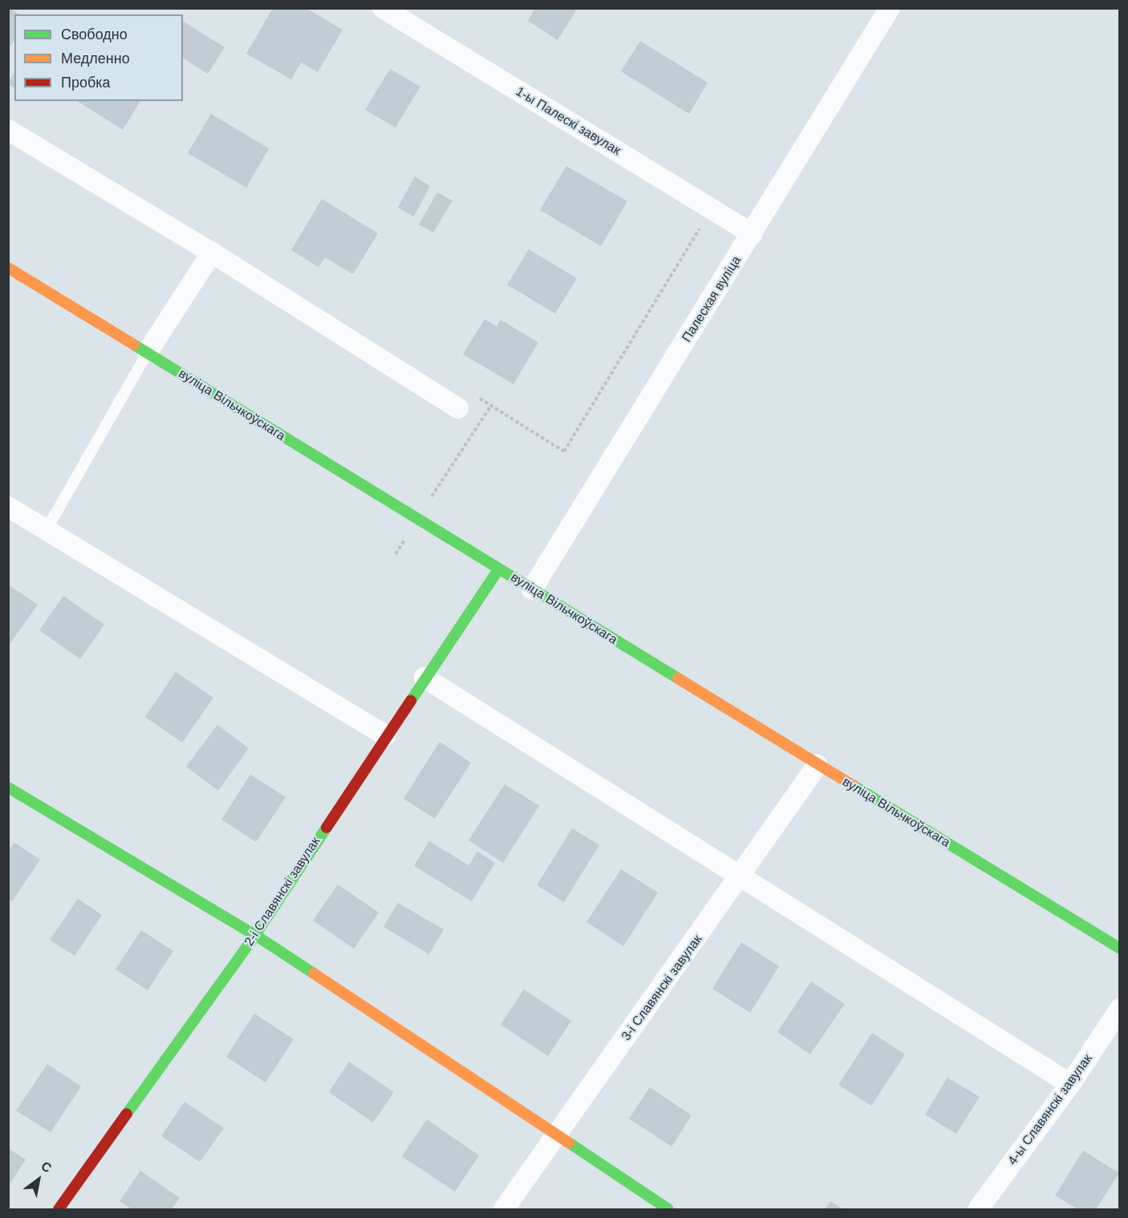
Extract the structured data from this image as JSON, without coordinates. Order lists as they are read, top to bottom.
{
  "streets": {
    "street": [
      "1-ы Палескі завулак",
      "Палеская вуліца",
      "вуліца Вільчкоўскага",
      "2-і Славянскі завулак",
      "3-і Славянскі завулак",
      "4-ы Славянскі завулак"
    ]
  },
  "crossings": [
    ["1-ы Палескі завулак", "Палеская вуліца"],
    ["Палеская вуліца", "вуліца Вільчкоўскага"],
    ["вуліца Вільчкоўскага", "2-і Славянскі завулак"],
    ["вуліца Вільчкоўскага", "3-і Славянскі завулак"]
  ],
  "legend": ["Свободно", "Медленно", "Пробка"],
  "north": "top right"
}
